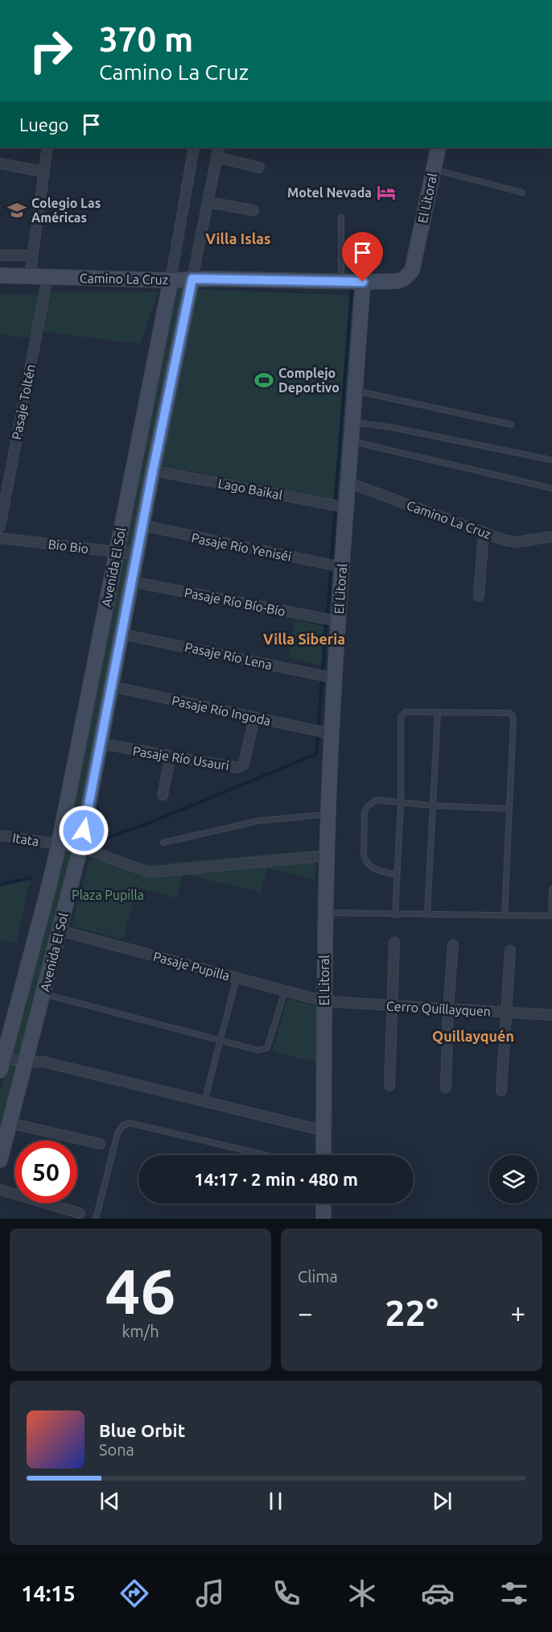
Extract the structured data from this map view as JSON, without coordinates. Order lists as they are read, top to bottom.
{
  "streets": {
    "main road": ["El Litoral", "Camino La Cruz", "Avenida El Sol"],
    "street": [
      "Pasaje Toltén",
      "Lago Baikal",
      "Bio Bio",
      "Pasaje Río Yeniséi",
      "Pasaje Río Bío-Bío",
      "Pasaje Río Lena",
      "Pasaje Río Ingoda",
      "Pasaje Río Usauri",
      "Itata",
      "Pasaje Pupilla",
      "Cerro Quíllayquen"
    ]
  },
  "crossings": [
    ["El Litoral", "Camino La Cruz"],
    ["El Litoral", "Lago Baikal"],
    ["El Litoral", "Pasaje Río Yeniséi"],
    ["El Litoral", "Pasaje Río Bío-Bío"],
    ["El Litoral", "Pasaje Río Lena"],
    ["El Litoral", "Pasaje Río Ingoda"],
    ["El Litoral", "Itata"],
    ["El Litoral", "Pasaje Pupilla"],
    ["El Litoral", "Cerro Quíllayquen"],
    ["Camino La Cruz", "Pasaje Toltén"],
    ["Camino La Cruz", "Avenida El Sol"],
    ["Lago Baikal", "Avenida El Sol"],
    ["Bio Bio", "Avenida El Sol"],
    ["Pasaje Río Yeniséi", "Avenida El Sol"],
    ["Avenida El Sol", "Pasaje Río Bío-Bío"],
    ["Avenida El Sol", "Pasaje Río Lena"],
    ["Avenida El Sol", "Pasaje Río Ingoda"],
    ["Avenida El Sol", "Pasaje Río Usauri"],
    ["Avenida El Sol", "Itata"],
    ["Avenida El Sol", "Pasaje Pupilla"],
    ["Pasaje Río Ingoda", "Pasaje Río Usauri"],
    ["Pasaje Pupilla", "Cerro Quíllayquen"]
  ],
  "districts": ["Villa Islas", "Villa Siberia", "Quillayquén"],
  "parks": ["Plaza Pupilla"],
  "places": {
    "hotel": ["Motel Nevada"],
    "school or university": ["Colegio Las Américas"],
    "sports": ["Complejo Deportivo"]
  },
  "page": {
    "turn": ["370 m", "Camino La Cruz"],
    "then": "Luego",
    "limit": "50",
    "trip": "14:17 · 2 min · 480 m",
    "tile": [
      ["46", "km/h"],
      "Clima"
    ],
    "heat": ["−", "22°", "+"],
    "song": ["Blue Orbit", "Sona"],
    "tabs": "14:15"
  }
}
